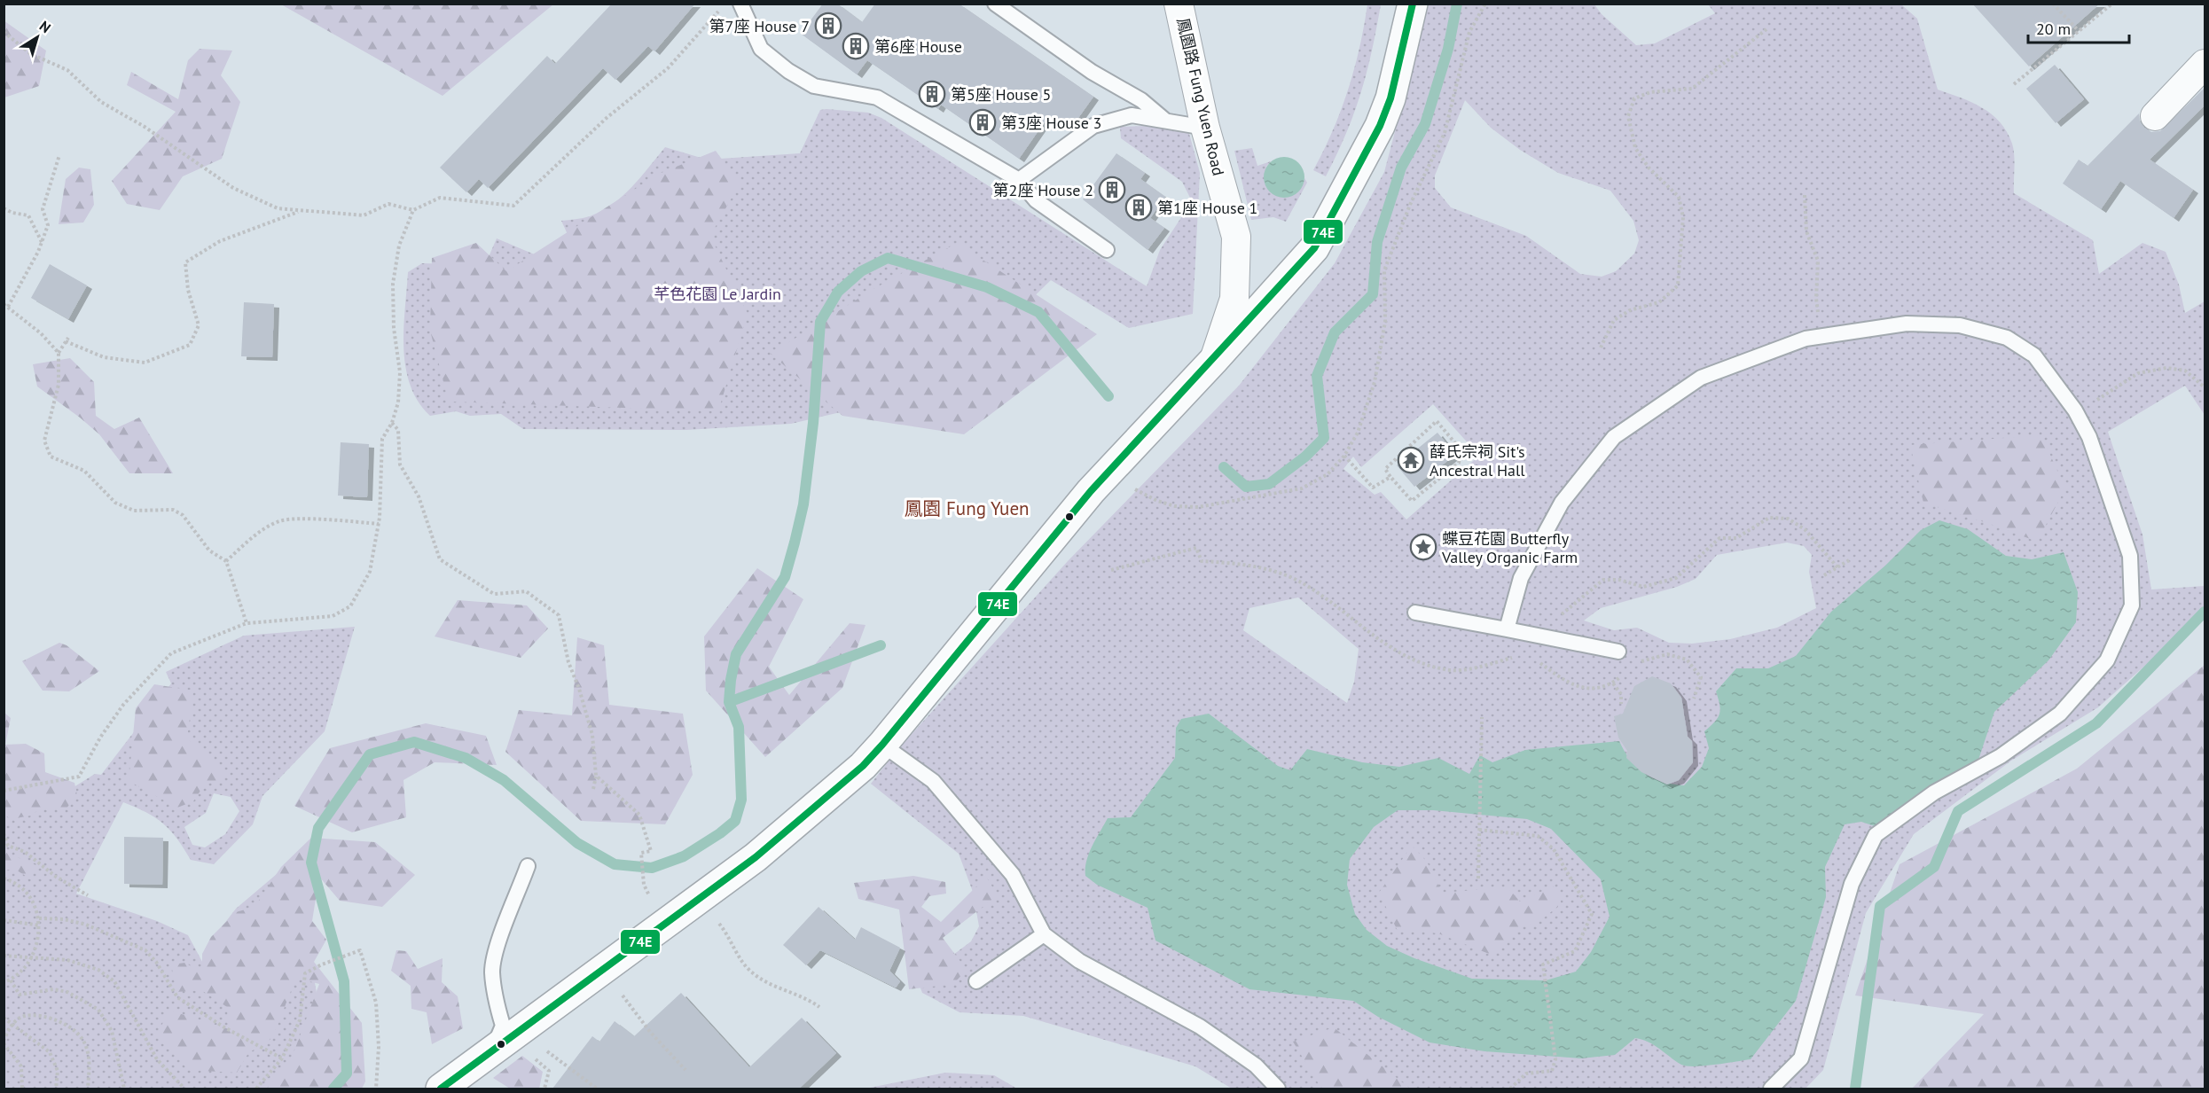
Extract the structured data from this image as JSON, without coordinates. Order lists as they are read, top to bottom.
{
  "streets": {
    "street": ["鳳園路 Fung Yuen Road"]
  },
  "districts": ["鳳園 Fung Yuen"],
  "parks": ["芊色花園 Le Jardin"],
  "places": {
    "building": [
      "第7座 House 7",
      "第6座 House",
      "第5座 House 5",
      "第3座 House 3",
      "第2座 House 2",
      "第1座 House 1"
    ],
    "temple": ["薛氏宗祠 Sit's Ancestral Hall"],
    "place": ["蝶豆花園 Butterfly Valley Organic Farm"]
  },
  "lines": ["transit line 74E"],
  "scale_bar": "20 m",
  "north": "top right"
}
